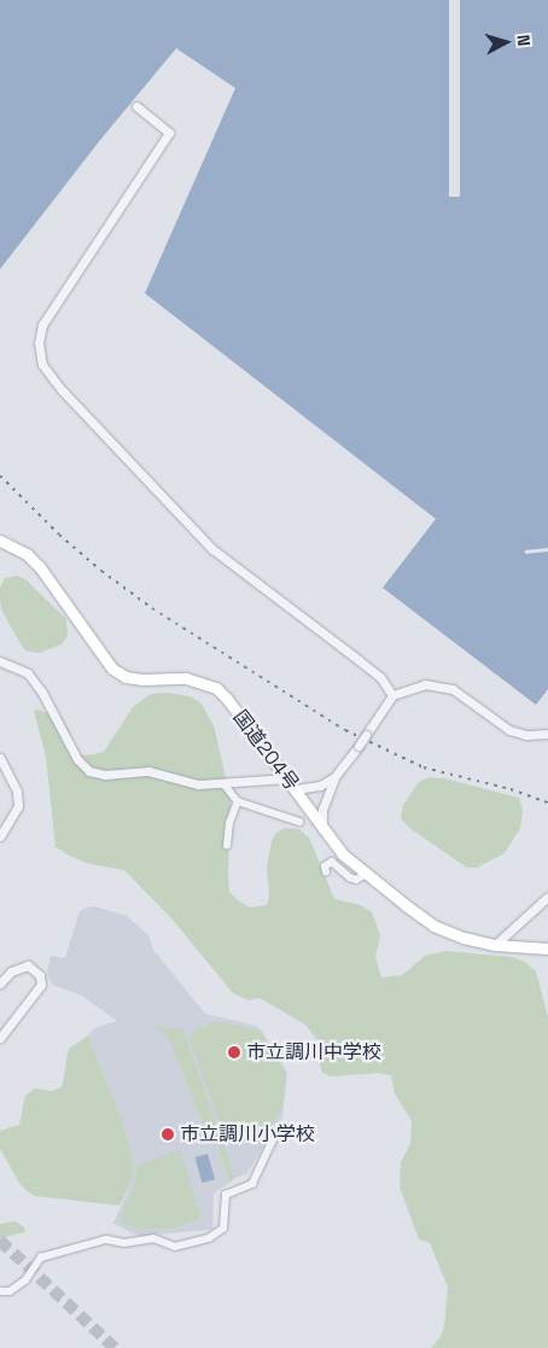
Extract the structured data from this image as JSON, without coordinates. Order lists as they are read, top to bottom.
{
  "streets": {
    "highway": ["国道204号"]
  },
  "places": ["市立調川中学校", "市立調川小学校"],
  "north": "right"
}
